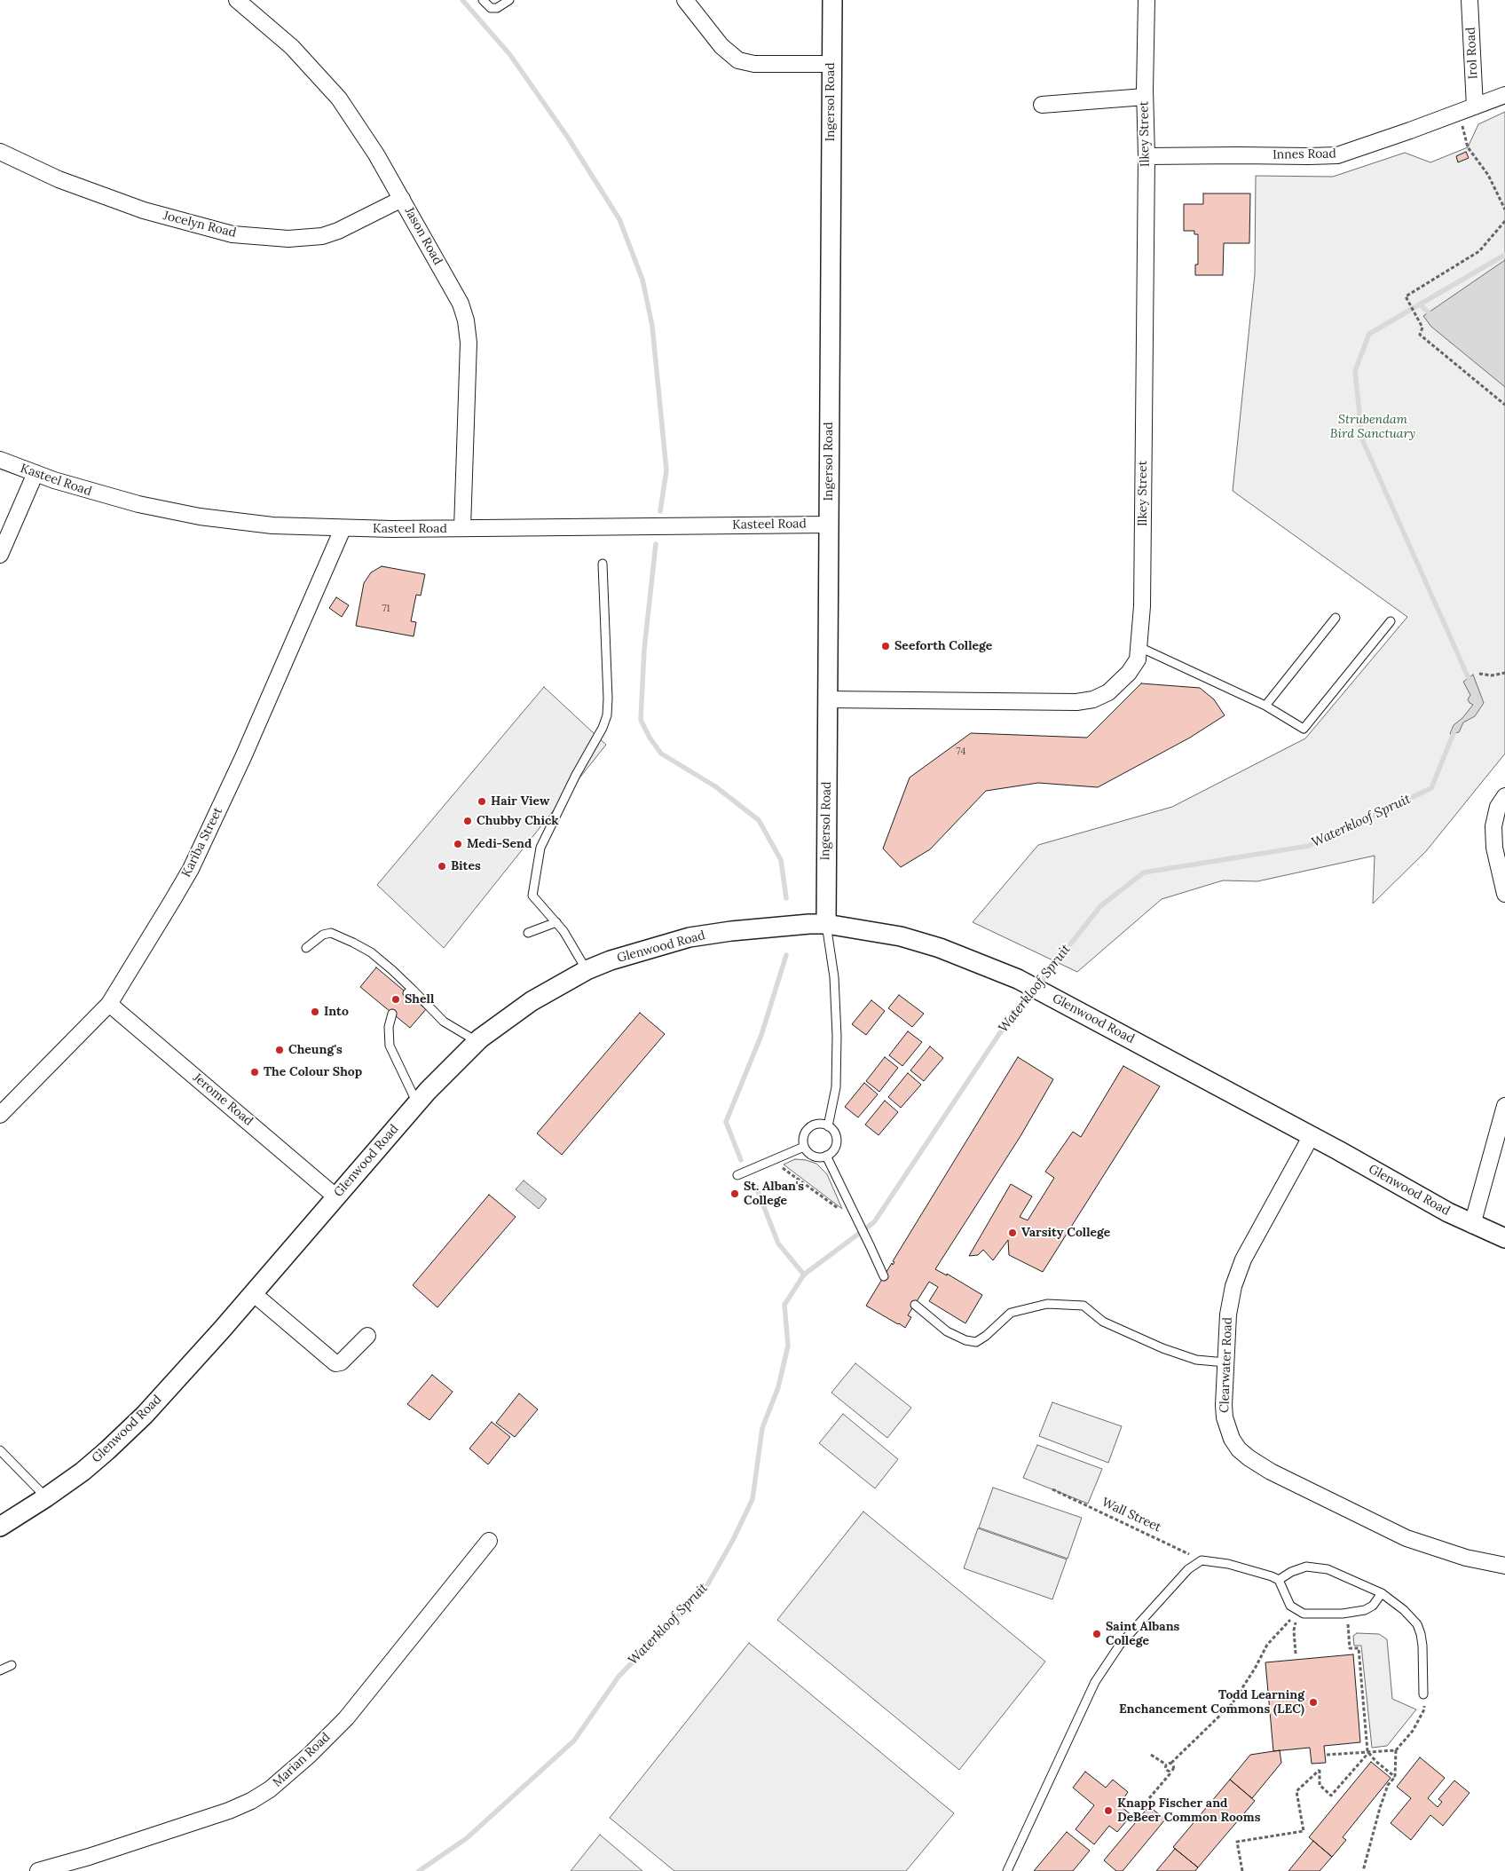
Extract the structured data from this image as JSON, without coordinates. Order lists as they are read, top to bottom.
{
  "streets": {
    "street": [
      "Irol Road",
      "Ingersol Road",
      "Ilkey Street",
      "Innes Road",
      "Jocelyn Road",
      "Jason Road",
      "Kasteel Road",
      "Kariba Street",
      "Glenwood Road",
      "Jerome Road",
      "Clearwater Road",
      "Marian Road"
    ],
    "path": ["Wall Street"]
  },
  "crossings": [
    ["Irol Road", "Innes Road"],
    ["Ingersol Road", "Ilkey Street"],
    ["Ingersol Road", "Kasteel Road"],
    ["Ingersol Road", "Glenwood Road"],
    ["Ilkey Street", "Innes Road"],
    ["Jocelyn Road", "Jason Road"],
    ["Jason Road", "Kasteel Road"],
    ["Kasteel Road", "Kariba Street"],
    ["Kariba Street", "Jerome Road"],
    ["Glenwood Road", "Jerome Road"],
    ["Glenwood Road", "Clearwater Road"]
  ],
  "water": ["Waterkloof Spruit"],
  "parks": ["Strubendam Bird Sanctuary"],
  "places": [
    "Seeforth College",
    "Hair View",
    "Chubby Chick",
    "Medi-Send",
    "Bites",
    "Shell",
    "Into",
    "Cheung's",
    "The Colour Shop",
    "St. Alban's College",
    "Varsity College",
    "Saint Albans College",
    "Todd Learning Enchancement Commons (LEC)",
    "Knapp Fischer and DeBeer Common Rooms"
  ],
  "house_numbers": ["71", "74"]
}
